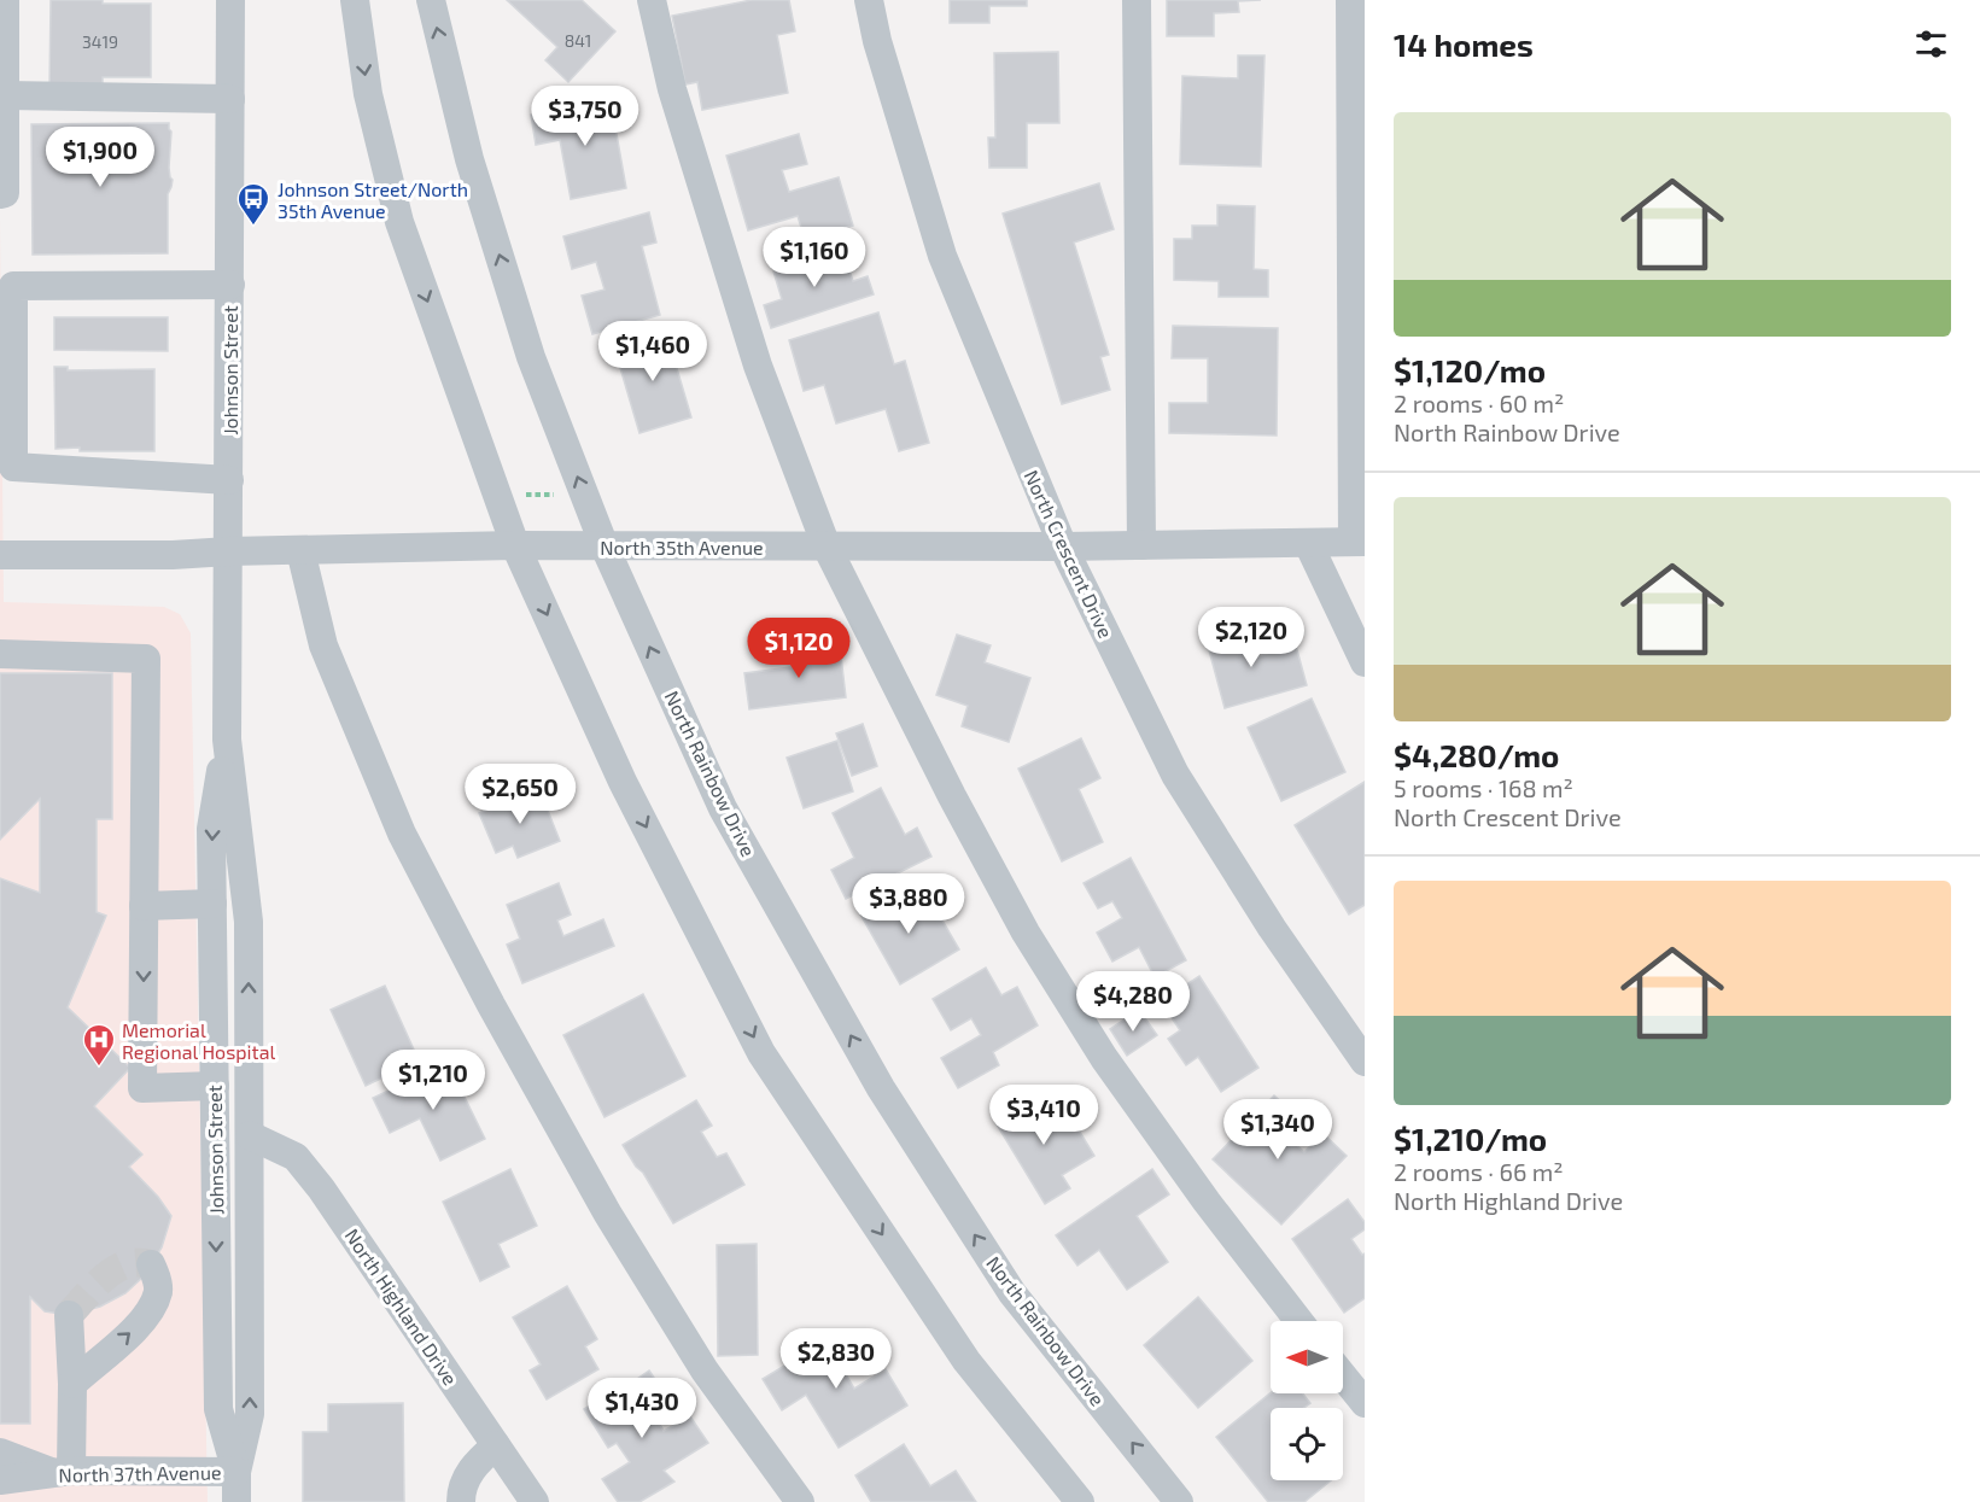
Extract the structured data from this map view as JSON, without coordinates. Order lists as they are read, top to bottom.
{
  "streets": {
    "street": [
      "Johnson Street",
      "North 35th Avenue",
      "North Crescent Drive",
      "North Rainbow Drive",
      "North Highland Drive",
      "North 37th Avenue"
    ]
  },
  "crossings": [
    ["Johnson Street", "North 35th Avenue"],
    ["Johnson Street", "North Highland Drive"],
    ["Johnson Street", "North 37th Avenue"],
    ["North 35th Avenue", "North Crescent Drive"],
    ["North 35th Avenue", "North Rainbow Drive"]
  ],
  "places": {
    "bus stop": ["Johnson Street/North 35th Avenue"],
    "hospital": ["Memorial Regional Hospital"]
  },
  "house_numbers": ["841", "3419"],
  "north": "left",
  "page": {
    "heading": "14 homes",
    "price": [
      "$3,750",
      "$1,900",
      "$1,160",
      "$1,460",
      "$2,120",
      "$1,120",
      "$2,650",
      "$3,880",
      "$4,280",
      "$1,210",
      "$3,410",
      "$1,340",
      "$2,830",
      "$1,430"
    ],
    "list": [
      {
        "name": "$1,120/mo",
        "note": "2 rooms · 60 m² · North Rainbow Drive"
      },
      {
        "name": "$4,280/mo",
        "note": "5 rooms · 168 m² · North Crescent Drive"
      },
      {
        "name": "$1,210/mo",
        "note": "2 rooms · 66 m² · North Highland Drive"
      }
    ]
  }
}
